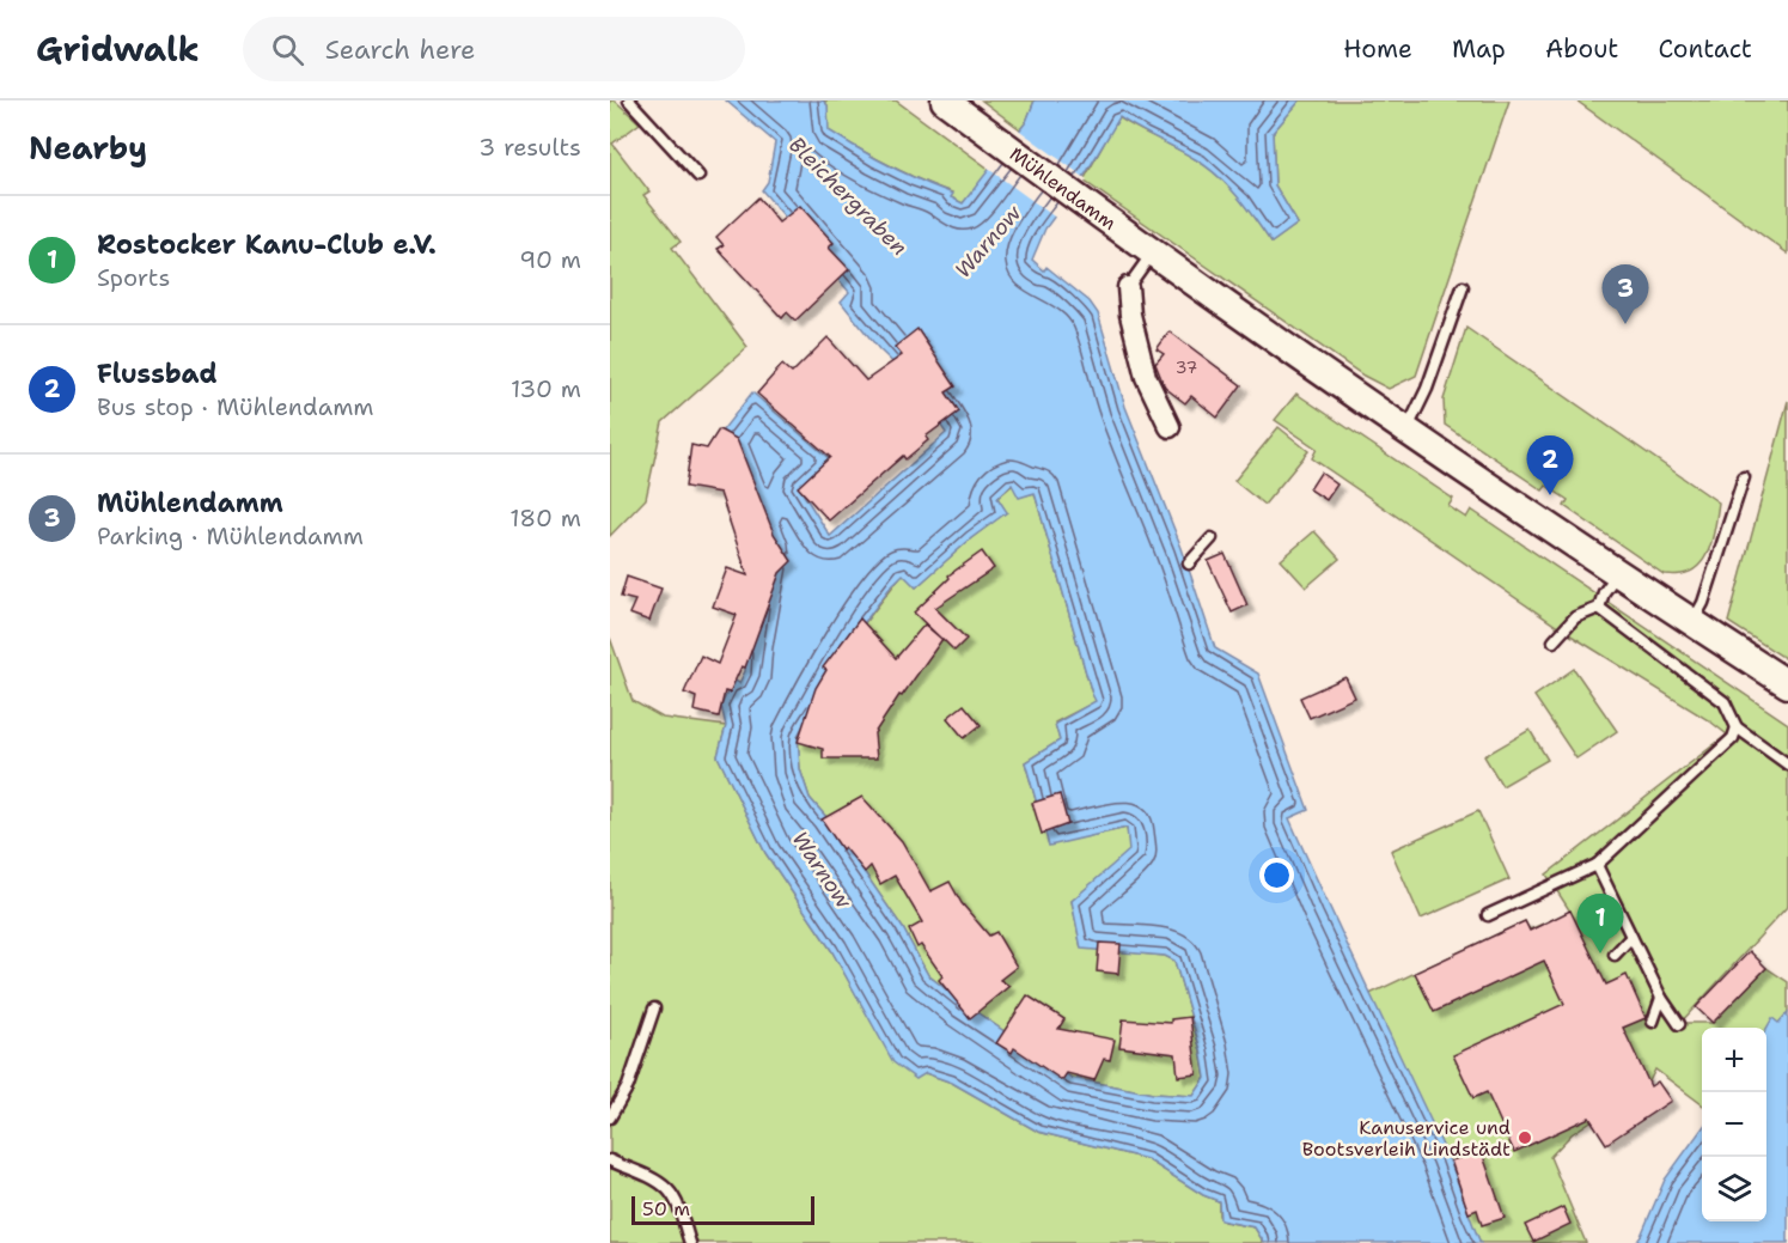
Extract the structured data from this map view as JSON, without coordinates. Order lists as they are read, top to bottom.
{
  "streets": {
    "main road": ["Mühlendamm"]
  },
  "water": ["Bleichergraben", "Warnow"],
  "places": ["Kanuservice und Bootsverleih Lindstädt"],
  "house_numbers": ["37"],
  "scale_bar": "50 m",
  "page": {
    "header": "Gridwalk",
    "search": "Search here",
    "nav": [
      "Home",
      "Map",
      "About",
      "Contact"
    ],
    "heading": ["Nearby", "3 results"],
    "list": [
      {
        "mark": "1",
        "name": "Rostocker Kanu-Club e.V.",
        "note": "Sports",
        "value": "90 m"
      },
      {
        "mark": "2",
        "name": "Flussbad",
        "note": "Bus stop · Mühlendamm",
        "value": "130 m"
      },
      {
        "mark": "3",
        "name": "Mühlendamm",
        "note": "Parking · Mühlendamm",
        "value": "180 m"
      }
    ],
    "pins": ["3", "2", "1"],
    "map_buttons": ["+", "−"],
    "scale": "50 m"
  }
}
